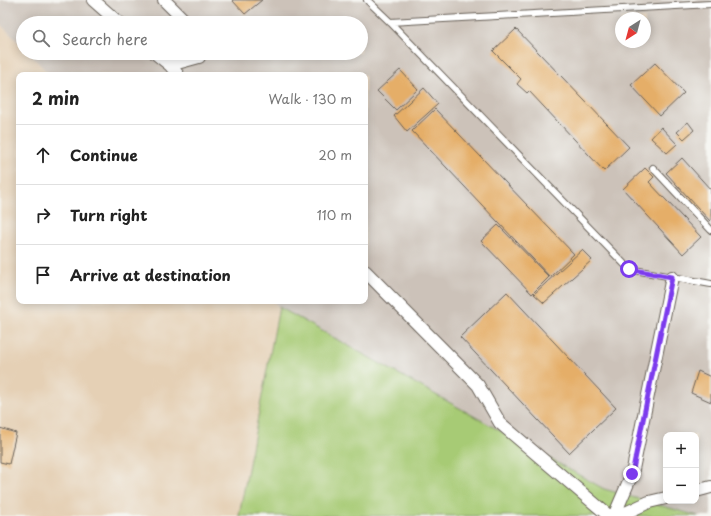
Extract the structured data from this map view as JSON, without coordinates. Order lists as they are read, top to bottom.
{
  "north": "bottom left",
  "page": {
    "search": "Search here",
    "heading": ["2 min", "Walk · 130 m"],
    "list": [
      ["Continue", "20 m"],
      ["Turn right", "110 m"],
      "Arrive at destination"
    ],
    "map_buttons": ["+", "−"]
  }
}
